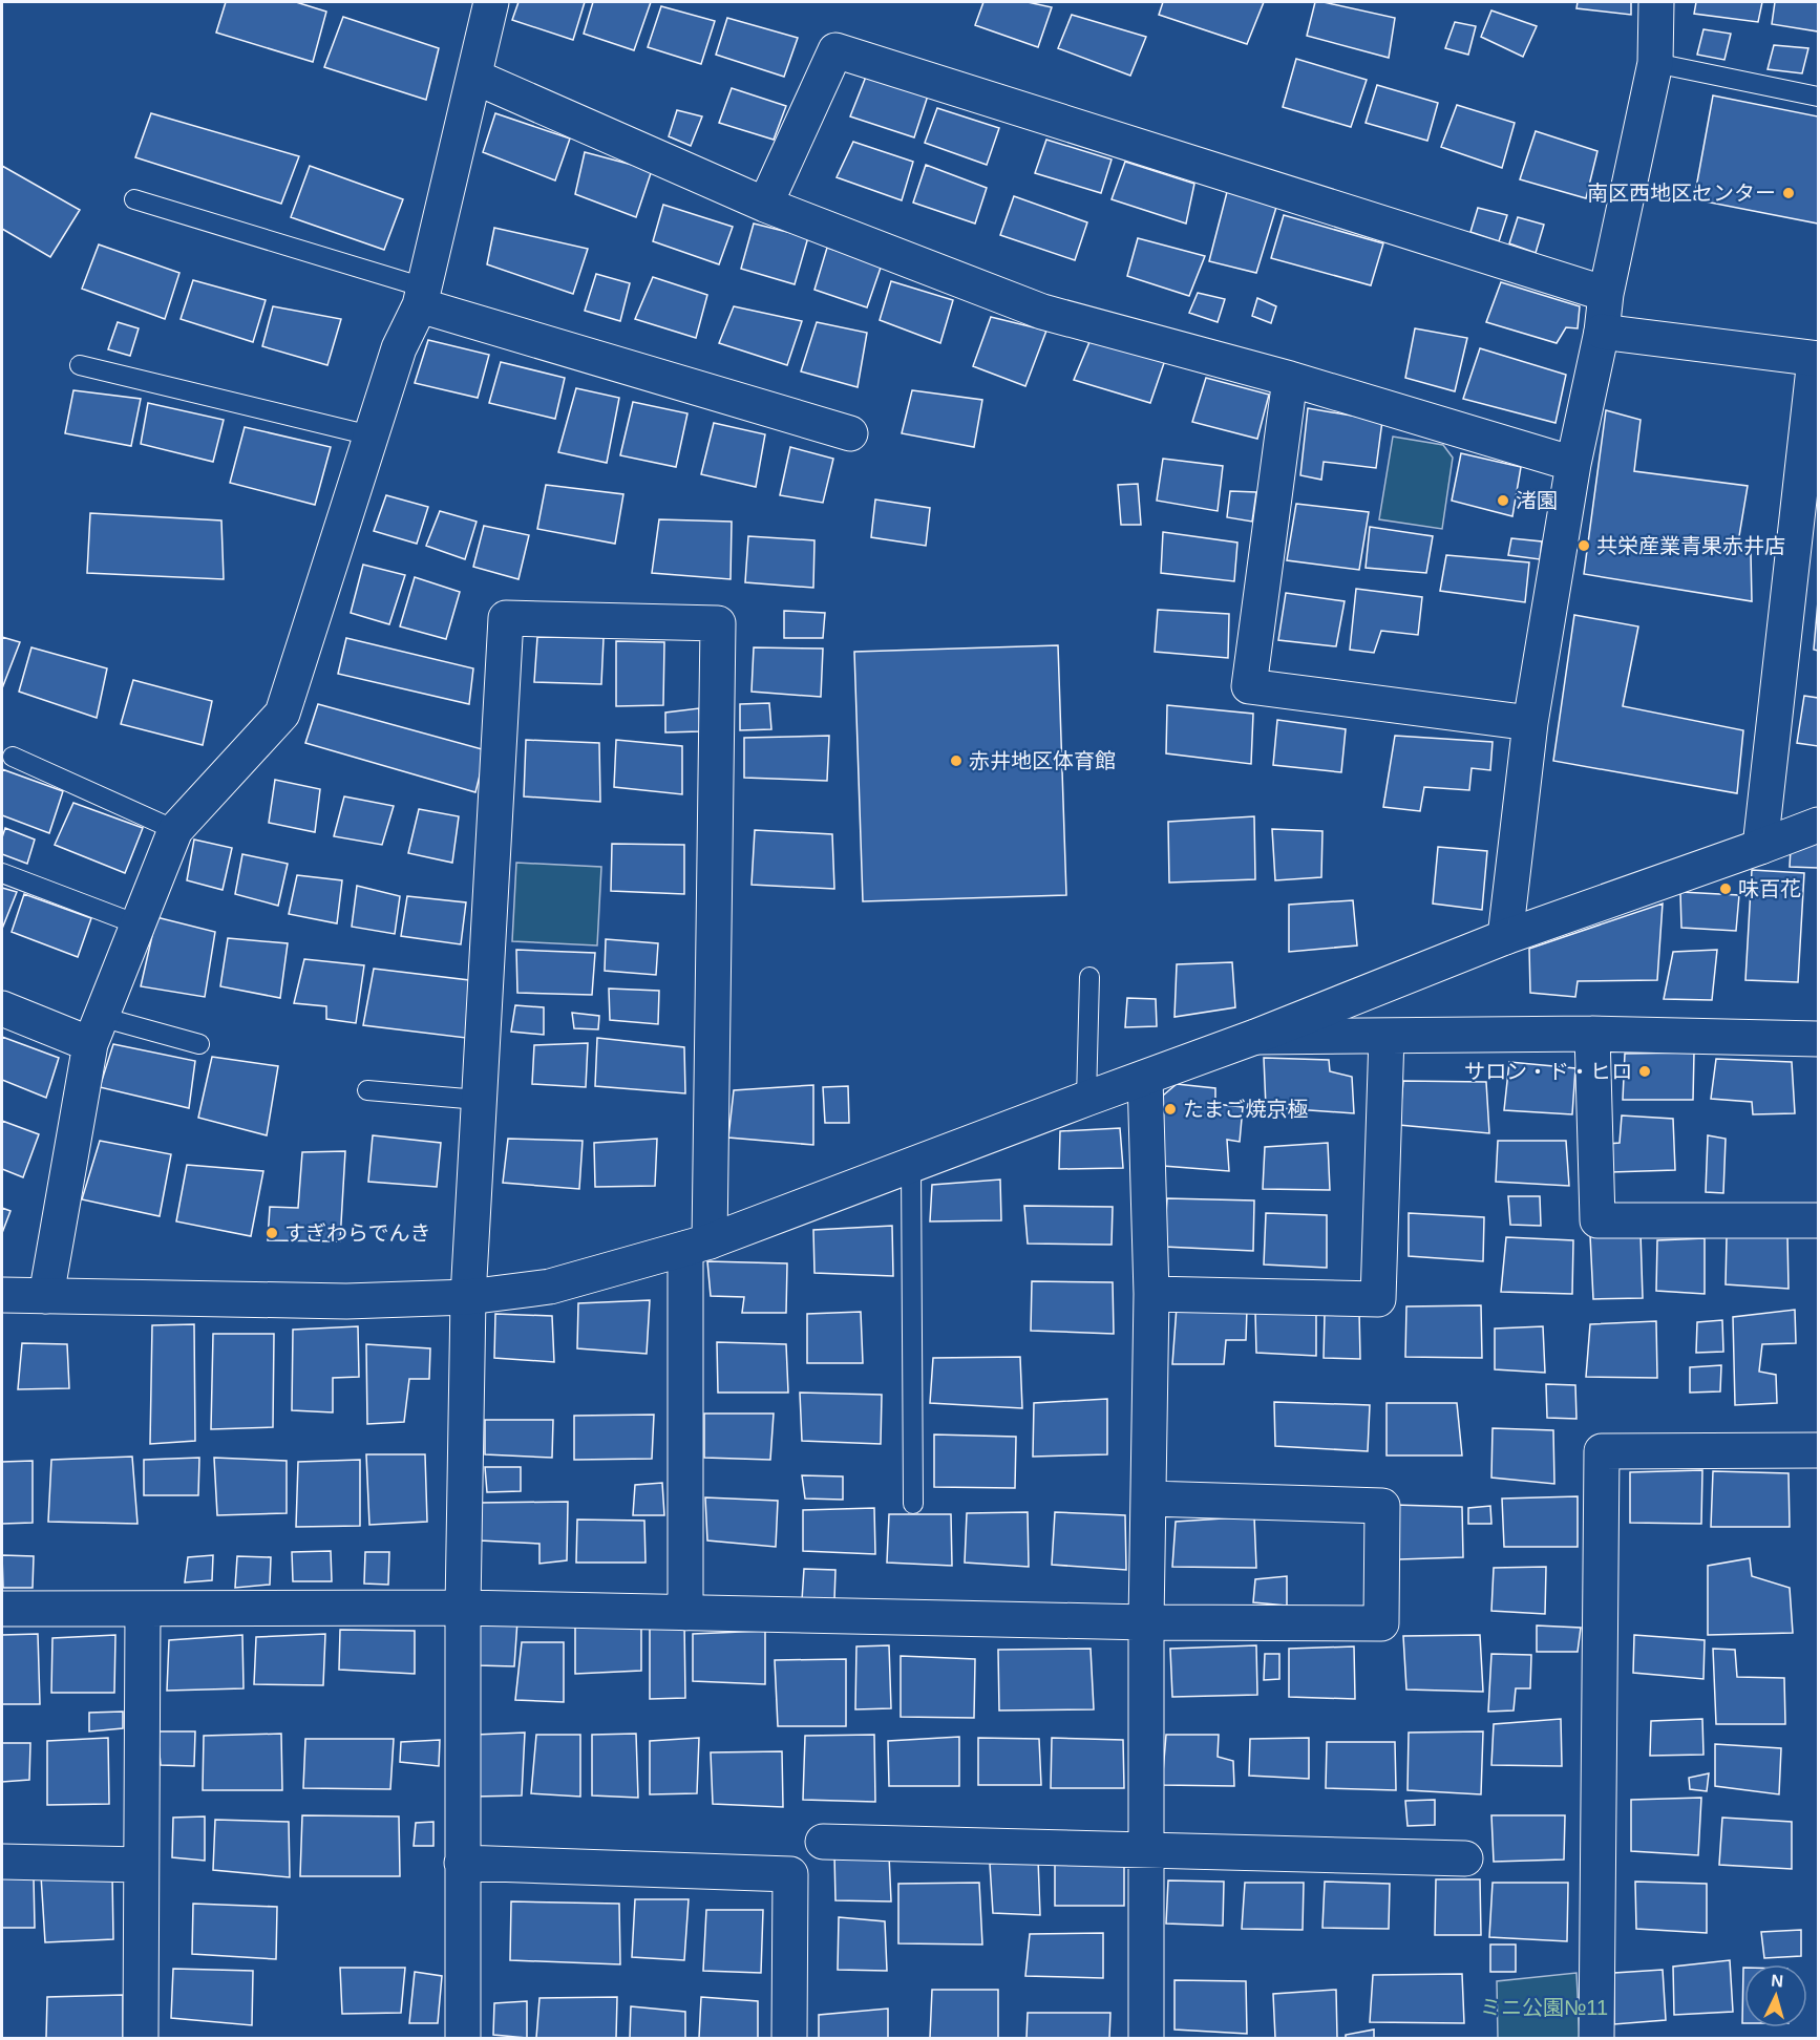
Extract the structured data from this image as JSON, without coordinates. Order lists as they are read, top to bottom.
{
  "parks": ["ミニ公園№11"],
  "places": [
    "南区西地区センター",
    "渚園",
    "共栄産業青果赤井店",
    "赤井地区体育館",
    "味百花",
    "サロン・ド・ヒロ",
    "たまご焼京極",
    "すぎわらでんき"
  ],
  "north": "top"
}
